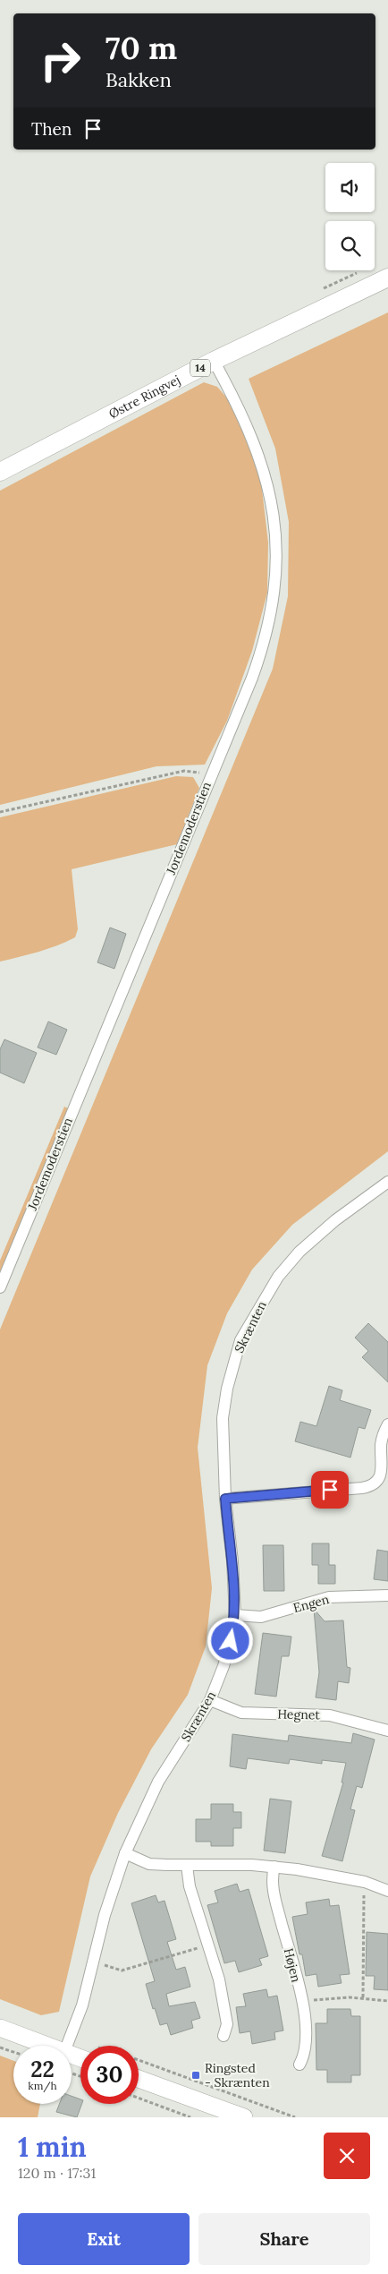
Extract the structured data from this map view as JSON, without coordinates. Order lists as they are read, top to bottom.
{
  "streets": {
    "main road": ["14", "Østre Ringvej"],
    "street": [
      "Jordemoderstien",
      "Skrænten",
      "Engen",
      "Hegnet",
      "Højen"
    ]
  },
  "crossings": [
    ["Østre Ringvej", "Jordemoderstien"],
    ["Skrænten", "Engen"],
    ["Skrænten", "Hegnet"]
  ],
  "places": {
    "transit": ["Ringsted - Skrænten"]
  },
  "page": {
    "turn": ["70 m", "Bakken"],
    "then": "Then",
    "speed": "22 km/h",
    "limit": "30",
    "heading": ["1 min", "120 m · 17:31"],
    "buttons": ["Exit", "Share"]
  }
}
